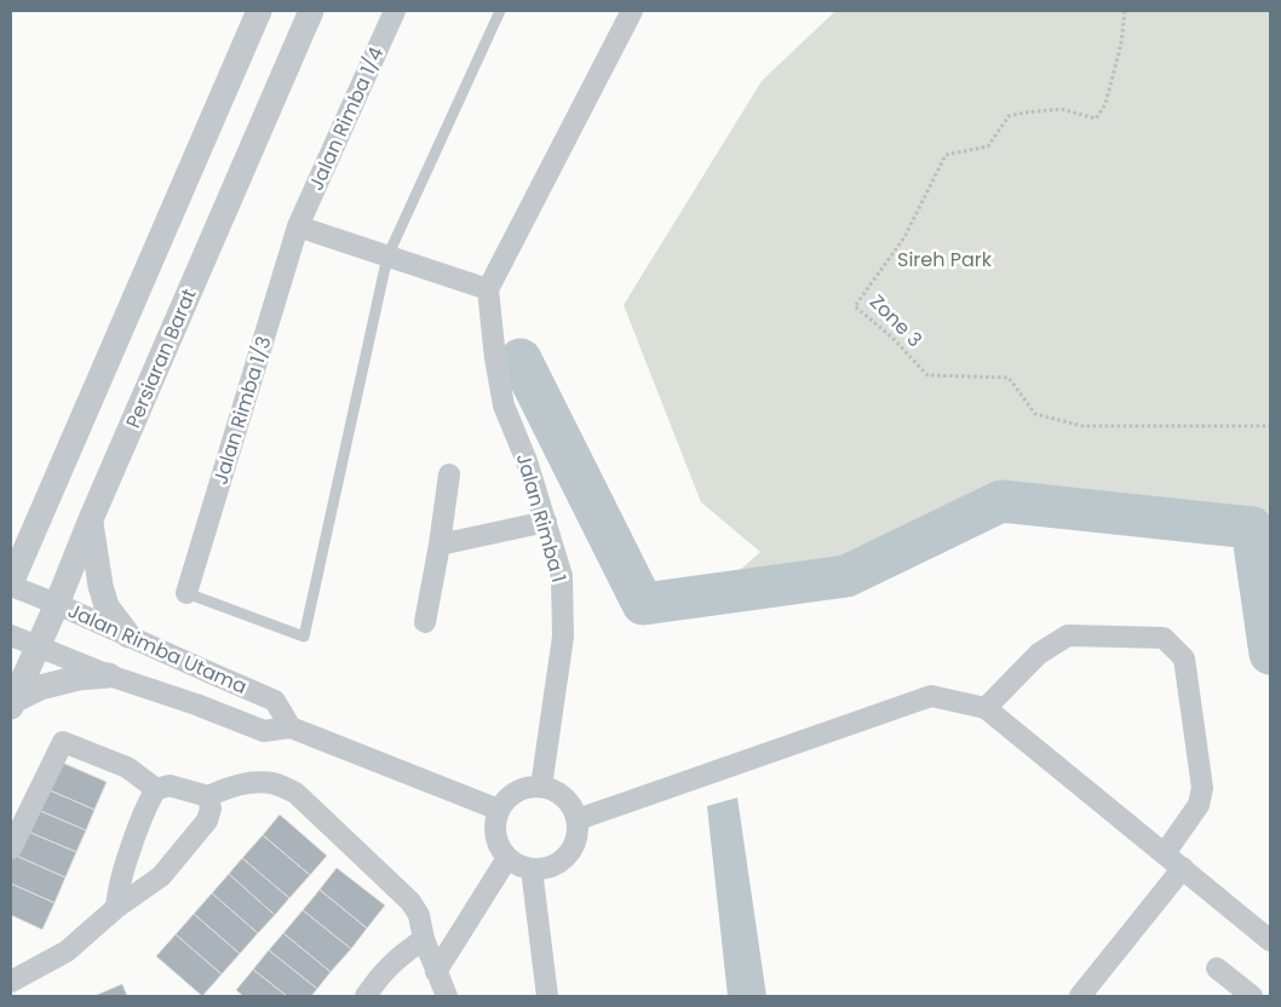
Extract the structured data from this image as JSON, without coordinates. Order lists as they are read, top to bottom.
{
  "streets": {
    "street": [
      "Jalan Rimba 1/4",
      "Persiaran Barat",
      "Jalan Rimba 1/3",
      "Jalan Rimba 1",
      "Jalan Rimba Utama"
    ],
    "path": ["Zone 3"]
  },
  "crossings": [
    ["Jalan Rimba 1/4", "Jalan Rimba 1/3"],
    ["Persiaran Barat", "Jalan Rimba Utama"],
    ["Jalan Rimba 1", "Jalan Rimba Utama"]
  ],
  "parks": ["Sireh Park"]
}
